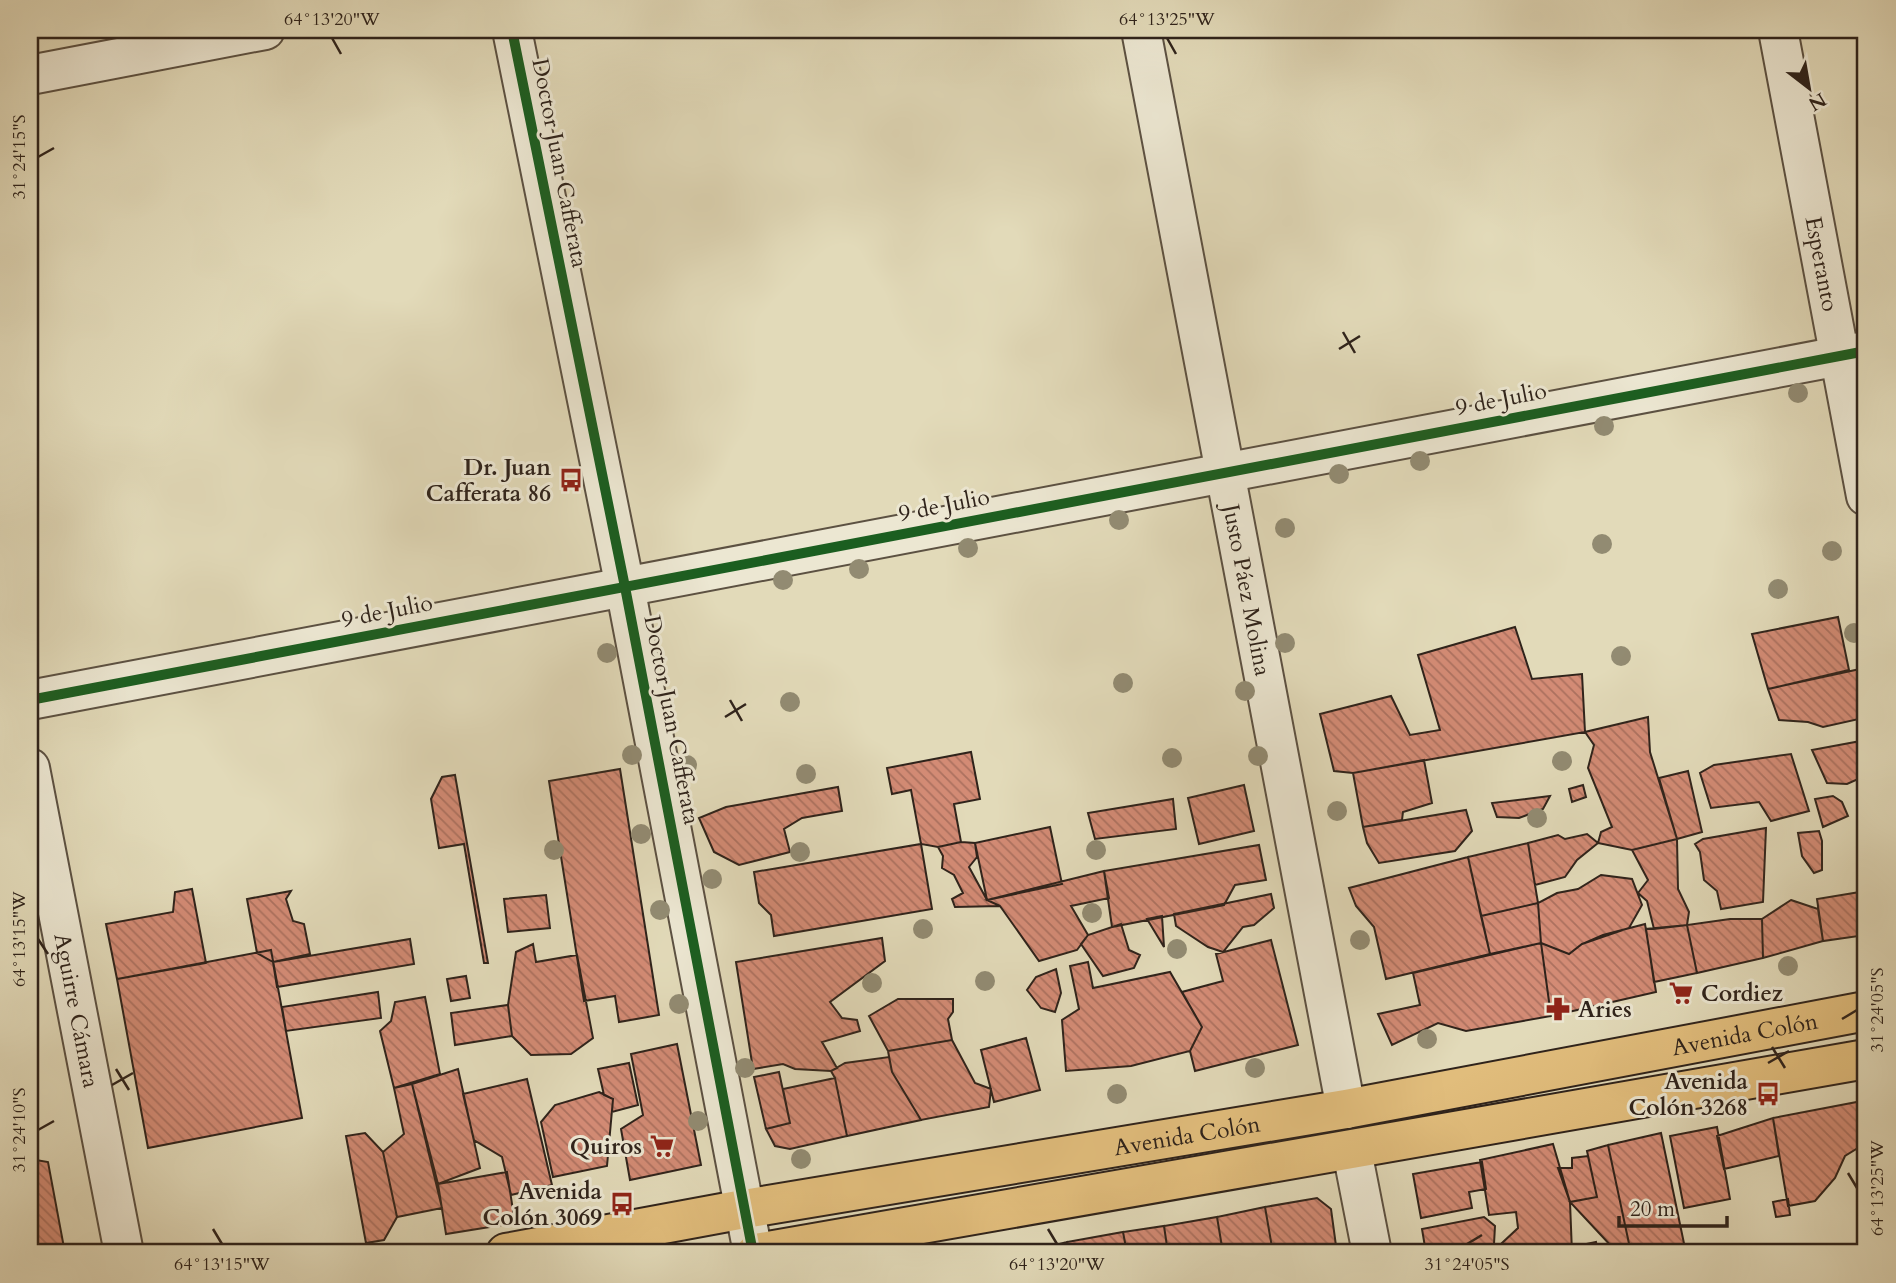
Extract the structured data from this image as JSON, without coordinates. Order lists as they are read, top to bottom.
{
  "streets": {
    "main road": ["Avenida Colón"],
    "street": [
      "Doctor Juan Cafferata",
      "Esperanto",
      "9 de Julio",
      "Justo Páez Molina",
      "Aguirre Cámara"
    ]
  },
  "crossings": [
    ["Doctor Juan Cafferata", "9 de Julio"],
    ["Doctor Juan Cafferata", "Avenida Colón"],
    ["Esperanto", "9 de Julio"],
    ["9 de Julio", "Justo Páez Molina"],
    ["Justo Páez Molina", "Avenida Colón"]
  ],
  "places": {
    "bus stop": ["Dr. Juan Cafferata 86", "Avenida Colón 3268", "Avenida Colón 3069"],
    "supermarket": ["Cordiez", "Quiros"],
    "pharmacy": ["Aries"]
  },
  "scale_bar": "20 m",
  "north": "bottom right",
  "coordinates": [
    "64°13'20\"W",
    "64°13'25\"W",
    "31°24'15\"S",
    "64°13'15\"W",
    "31°24'05\"S",
    "31°24'10\"S"
  ]
}
